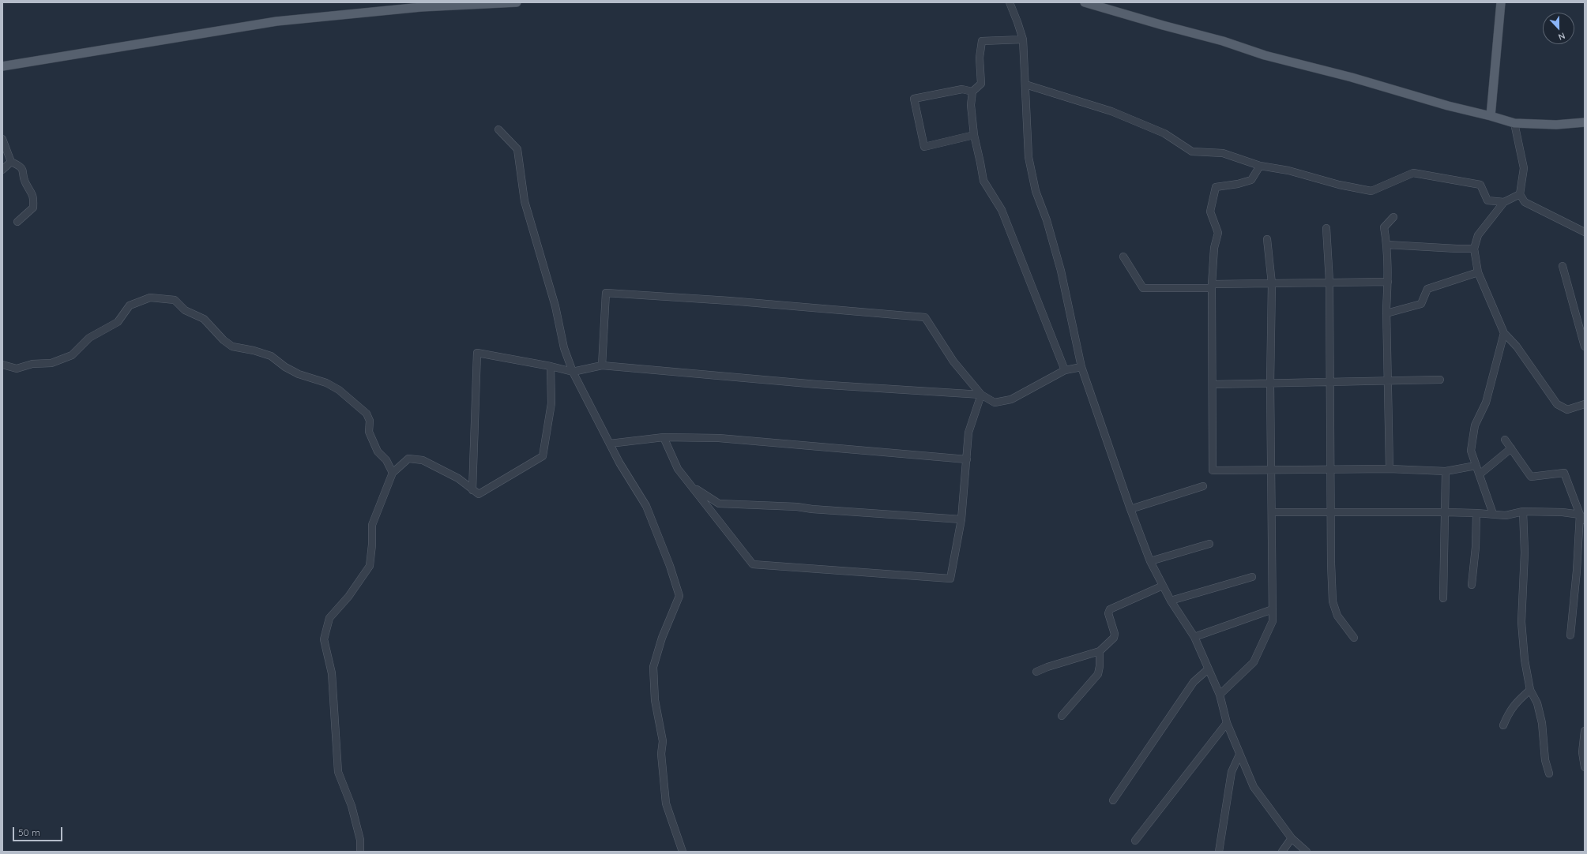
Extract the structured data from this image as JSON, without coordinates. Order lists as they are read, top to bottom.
{
  "scale_bar": "50 m",
  "north": "bottom"
}
